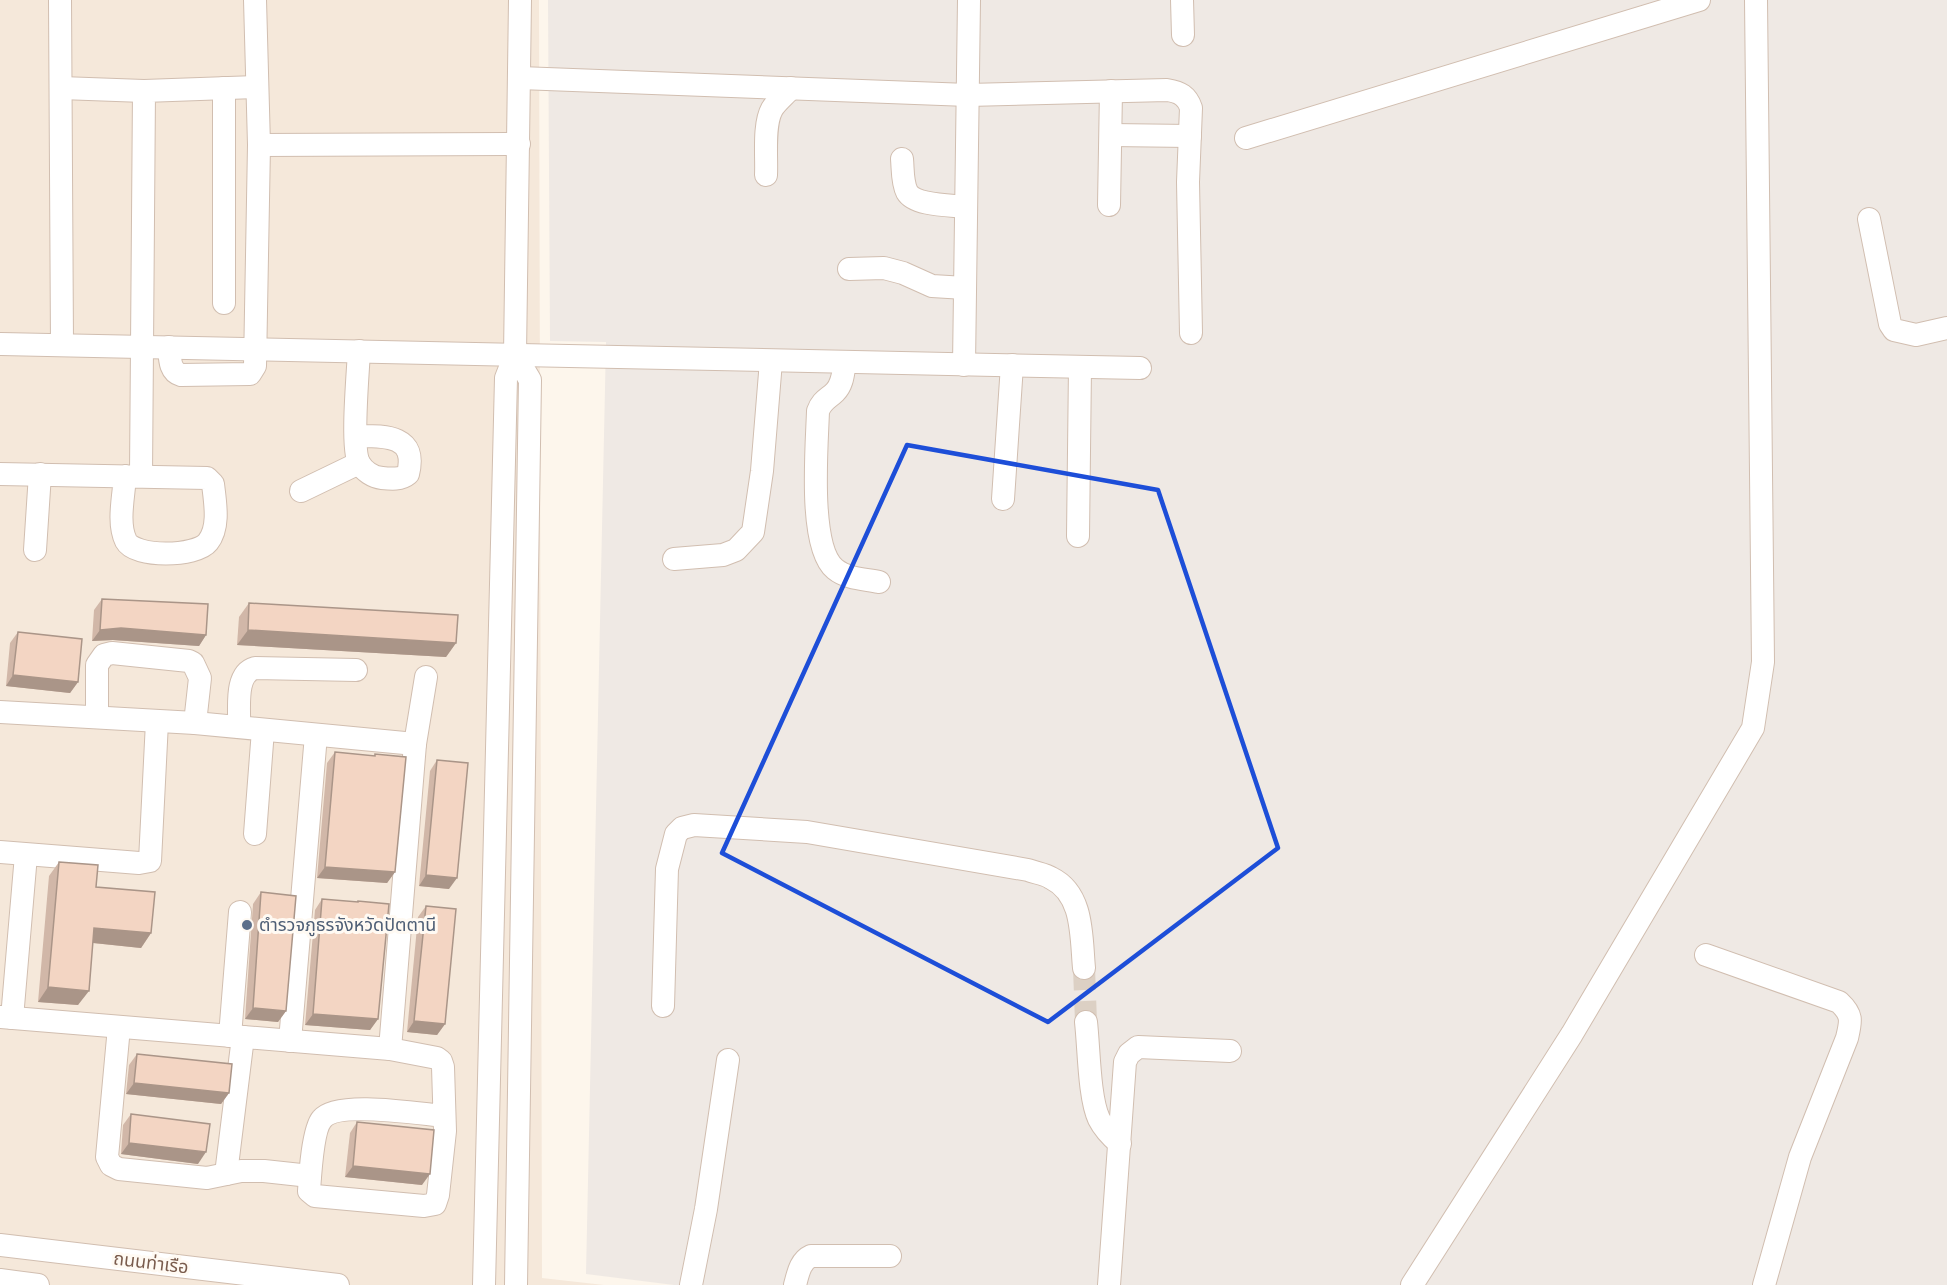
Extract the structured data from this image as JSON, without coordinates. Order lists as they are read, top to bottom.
{
  "streets": {
    "street": ["ถนนท่าเรือ"]
  },
  "places": ["ตำรวจภูธรจังหวัดปัตตานี"]
}
